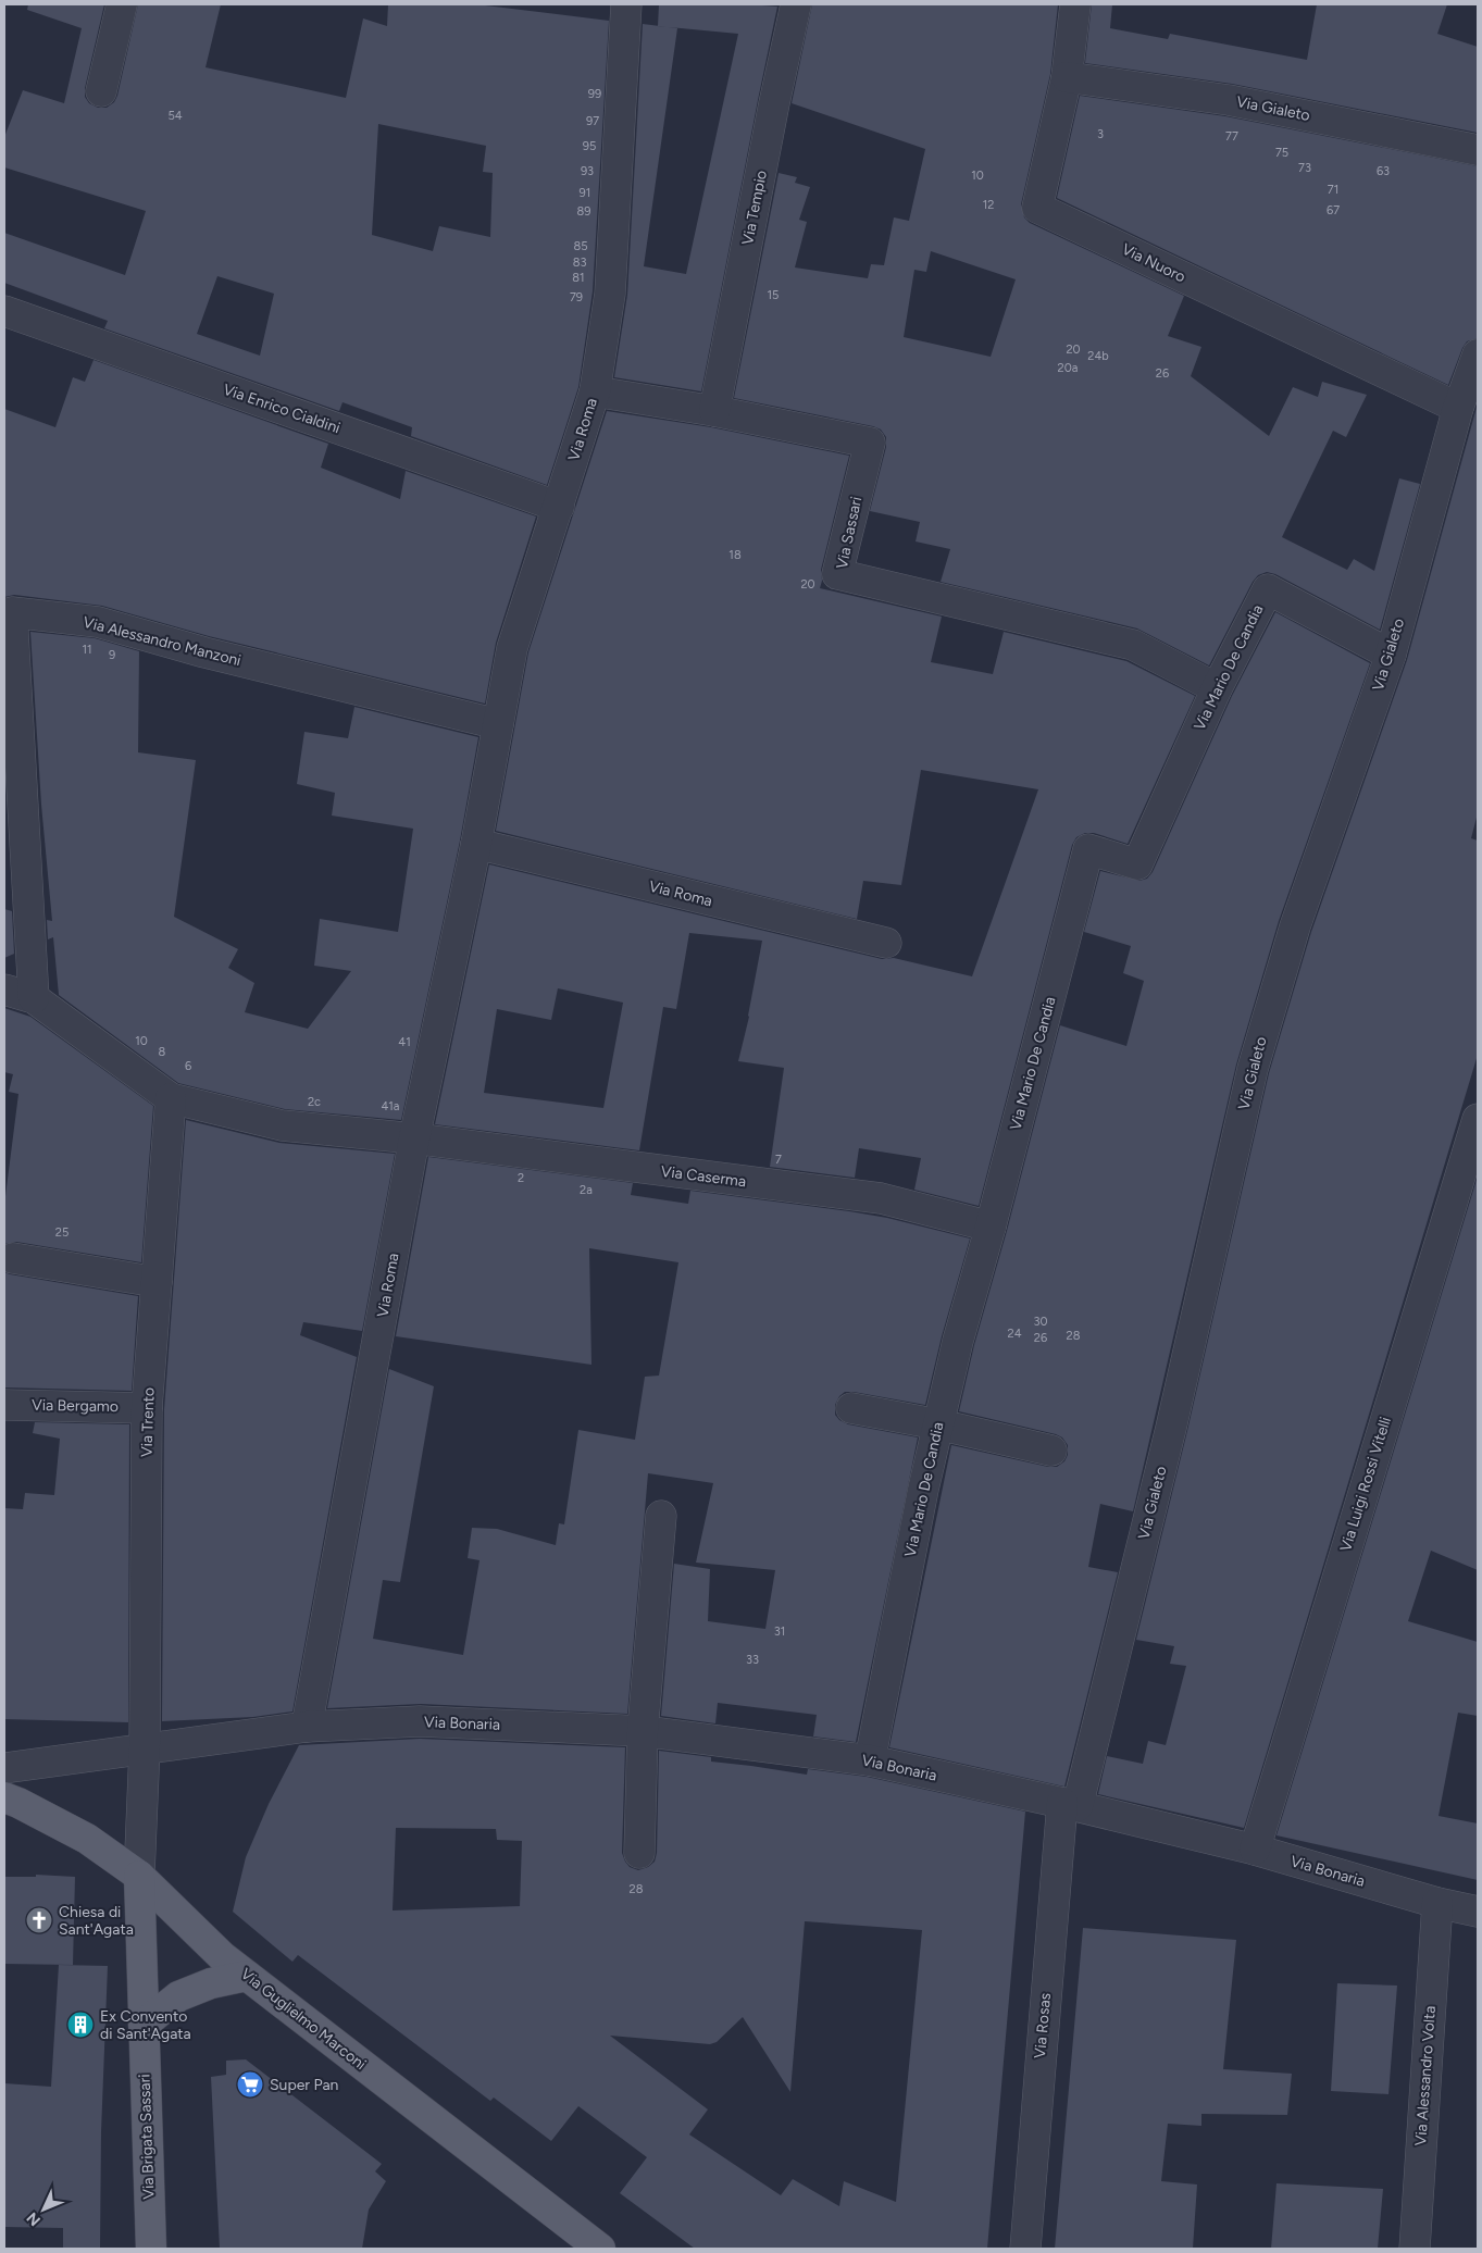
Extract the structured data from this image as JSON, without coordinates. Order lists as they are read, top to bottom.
{
  "streets": {
    "main road": ["Via Guglielmo Marconi", "Via Brigata Sassari"],
    "street": [
      "Via Gialeto",
      "Via Tempio",
      "Via Nuoro",
      "Via Enrico Cialdini",
      "Via Roma",
      "Via Sassari",
      "Via Alessandro Manzoni",
      "Via Mario De Candia",
      "Via Caserma",
      "Via Bergamo",
      "Via Trento",
      "Via Luigi Rossi Vitelli",
      "Via Bonaria",
      "Via Rosas",
      "Via Alessandro Volta"
    ]
  },
  "crossings": [
    ["Via Gialeto", "Via Nuoro"],
    ["Via Gialeto", "Via Mario De Candia"],
    ["Via Gialeto", "Via Bonaria"],
    ["Via Gialeto", "Via Rosas"],
    ["Via Tempio", "Via Sassari"],
    ["Via Enrico Cialdini", "Via Roma"],
    ["Via Roma", "Via Sassari"],
    ["Via Roma", "Via Alessandro Manzoni"],
    ["Via Roma", "Via Caserma"],
    ["Via Roma", "Via Bonaria"],
    ["Via Sassari", "Via Mario De Candia"],
    ["Via Mario De Candia", "Via Caserma"],
    ["Via Mario De Candia", "Via Bonaria"],
    ["Via Caserma", "Via Trento"],
    ["Via Bergamo", "Via Trento"],
    ["Via Trento", "Via Bonaria"],
    ["Via Trento", "Via Guglielmo Marconi"],
    ["Via Trento", "Via Brigata Sassari"],
    ["Via Luigi Rossi Vitelli", "Via Bonaria"],
    ["Via Bonaria", "Via Rosas"],
    ["Via Bonaria", "Via Alessandro Volta"],
    ["Via Guglielmo Marconi", "Via Brigata Sassari"]
  ],
  "places": {
    "church": ["Chiesa di Sant'Agata"],
    "building": ["Ex Convento di Sant'Agata"],
    "supermarket": ["Super Pan"]
  },
  "house_numbers": [
    "99",
    "54",
    "97",
    "3",
    "77",
    "95",
    "75",
    "73",
    "93",
    "63",
    "10",
    "71",
    "91",
    "12",
    "67",
    "89",
    "85",
    "83",
    "81",
    "15",
    "79",
    "20",
    "24b",
    "20a",
    "26",
    "18",
    "20",
    "11",
    "9",
    "10",
    "41",
    "8",
    "6",
    "2c",
    "41a",
    "7",
    "2",
    "2a",
    "25",
    "30",
    "24",
    "28",
    "26",
    "31",
    "33",
    "28"
  ],
  "north": "bottom left"
}
